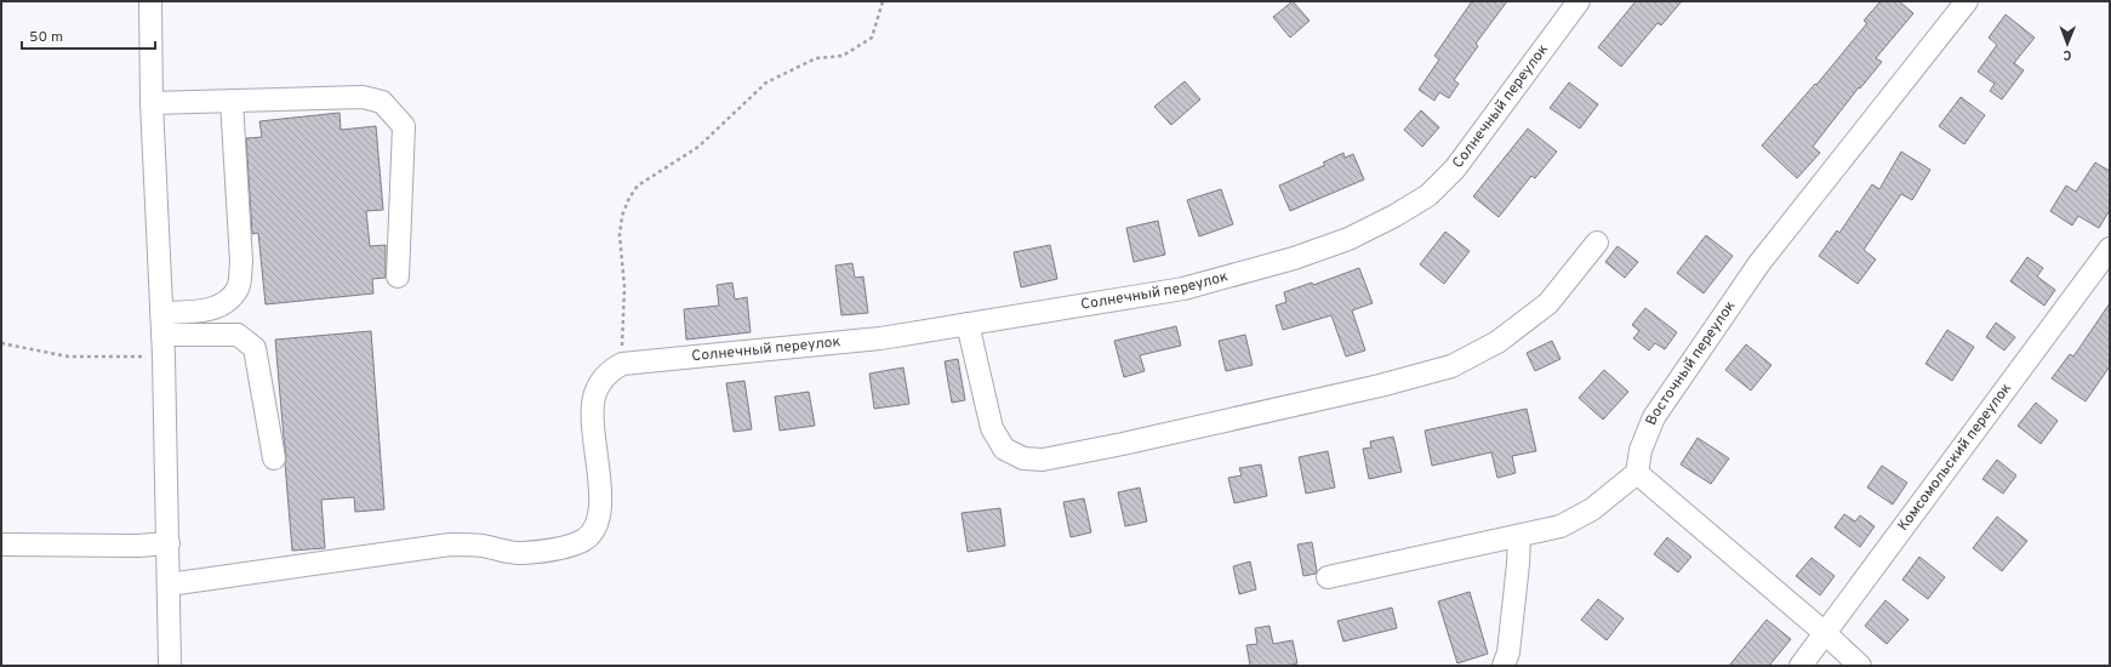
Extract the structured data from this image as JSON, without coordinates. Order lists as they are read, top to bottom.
{
  "streets": {
    "street": ["Солнечный переулок", "Восточный переулок", "Комсомольский переулок"]
  },
  "scale_bar": "50 m",
  "north": "bottom"
}
